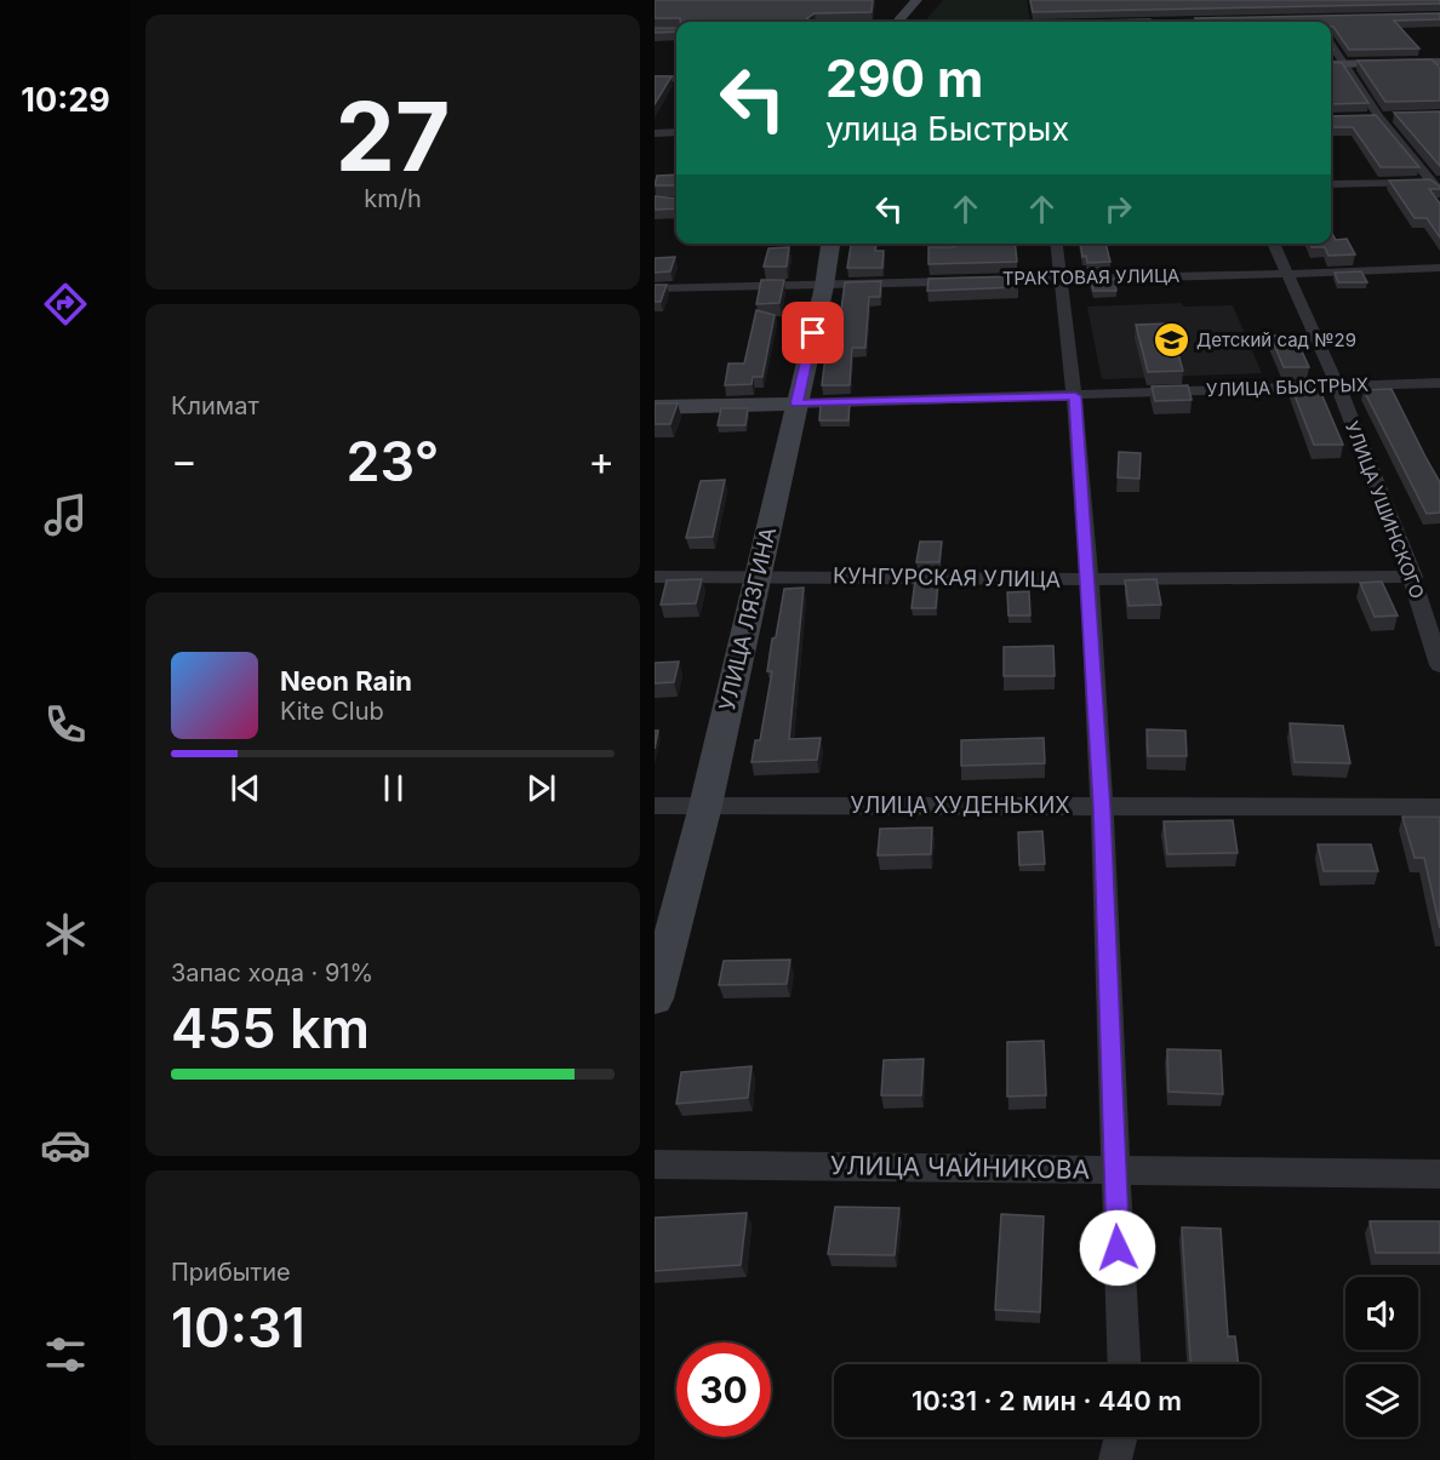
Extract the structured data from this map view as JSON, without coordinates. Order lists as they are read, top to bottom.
{
  "streets": {
    "main road": ["УЛИЦА БЫСТРЫХ", "УЛИЦА ЛЯЗГИНА"],
    "street": [
      "ТРАКТОВАЯ УЛИЦА",
      "УЛИЦА УШИНСКОГО",
      "КУНГУРСКАЯ УЛИЦА",
      "УЛИЦА ХУДЕНЬКИХ",
      "УЛИЦА ЧАЙНИКОВА"
    ]
  },
  "crossings": [
    ["ТРАКТОВАЯ УЛИЦА", "УЛИЦА УШИНСКОГО"],
    ["ТРАКТОВАЯ УЛИЦА", "УЛИЦА ЛЯЗГИНА"],
    ["УЛИЦА БЫСТРЫХ", "УЛИЦА УШИНСКОГО"],
    ["УЛИЦА БЫСТРЫХ", "УЛИЦА ЛЯЗГИНА"],
    ["УЛИЦА УШИНСКОГО", "КУНГУРСКАЯ УЛИЦА"],
    ["КУНГУРСКАЯ УЛИЦА", "УЛИЦА ЛЯЗГИНА"],
    ["УЛИЦА ЛЯЗГИНА", "УЛИЦА ХУДЕНЬКИХ"]
  ],
  "places": {
    "school or university": ["Детский сад №29"]
  },
  "page": {
    "tabs": "10:29",
    "tile": [
      ["27", "km/h"],
      "Климат",
      ["Запас хода · 91%", "455 km"],
      ["Прибытие", "10:31"]
    ],
    "turn": ["290 m", "улица Быстрых"],
    "heat": ["−", "23°", "+"],
    "song": ["Neon Rain", "Kite Club"],
    "limit": "30",
    "trip": "10:31 · 2 мин · 440 m"
  }
}
